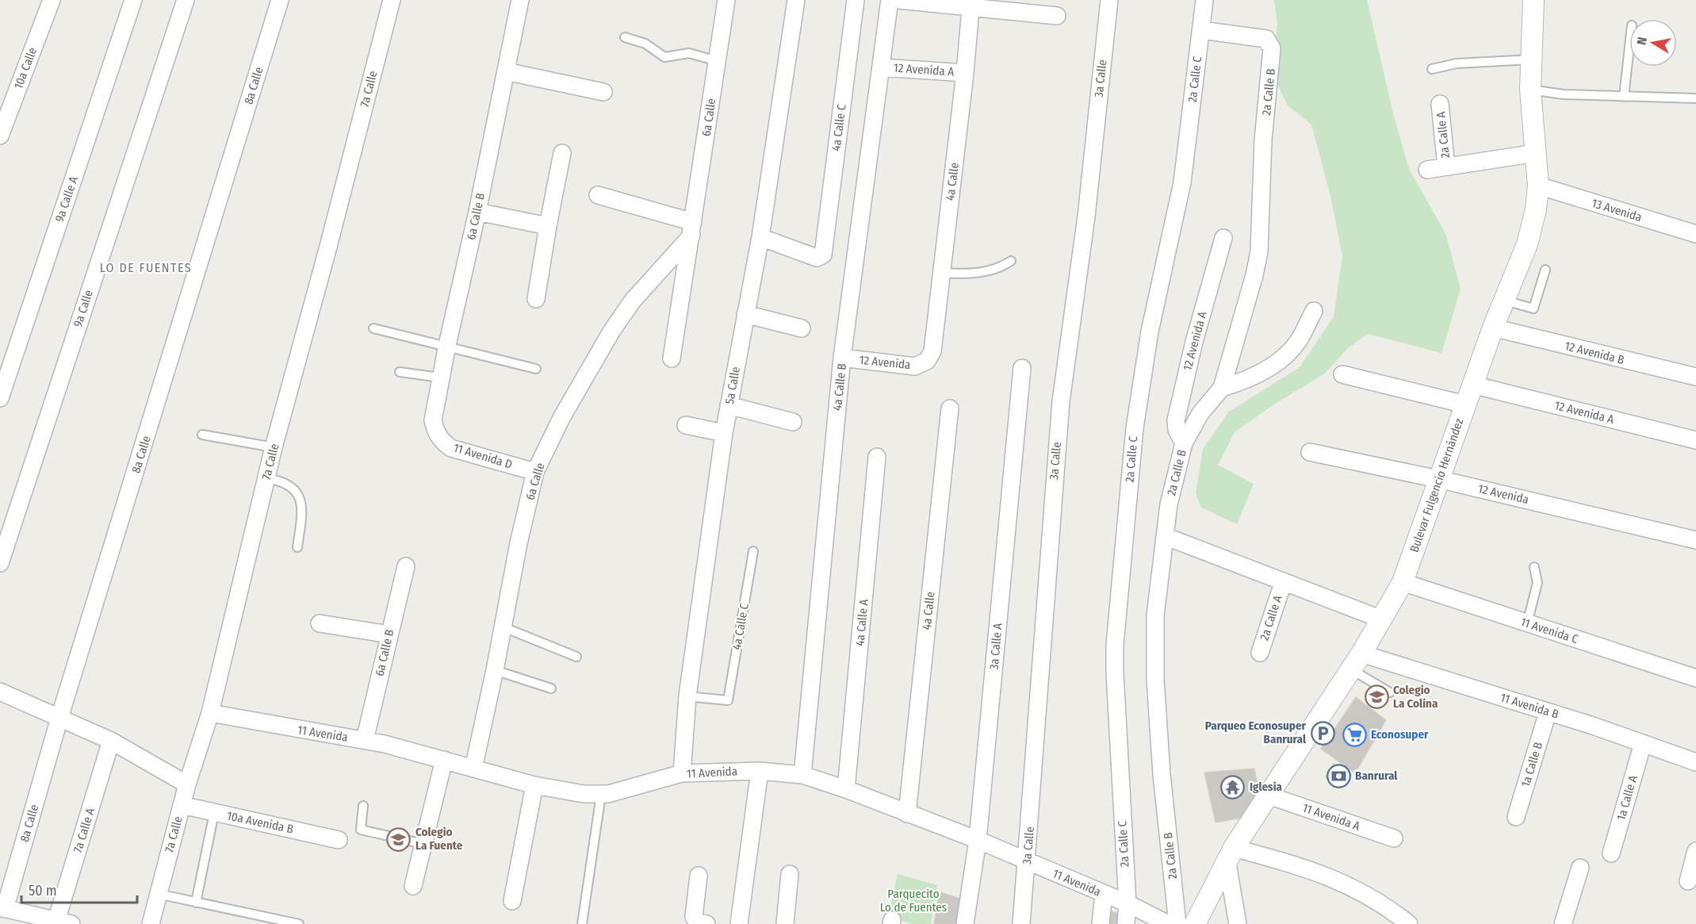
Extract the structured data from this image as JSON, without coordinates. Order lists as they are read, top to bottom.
{
  "streets": {
    "street": [
      "10a Calle",
      "12 Avenida A",
      "3a Calle",
      "2a Calle C",
      "8a Calle",
      "7a Calle",
      "2a Calle B",
      "6a Calle",
      "4a Calle C",
      "2a Calle A",
      "4a Calle",
      "9a Calle A",
      "13 Avenida",
      "6a Calle B",
      "9a Calle",
      "12 Avenida B",
      "12 Avenida",
      "5a Calle",
      "4a Calle B",
      "11 Avenida D",
      "Bulevar Fulgencio Hernández",
      "4a Calle A",
      "11 Avenida C",
      "3a Calle A",
      "11 Avenida B",
      "11 Avenida",
      "1a Calle B",
      "1a Calle A",
      "11 Avenida A",
      "10a Avenida B",
      "7a Calle A"
    ]
  },
  "crossings": [
    ["12 Avenida A", "2a Calle B"],
    ["12 Avenida A", "4a Calle"],
    ["12 Avenida A", "4a Calle B"],
    ["12 Avenida A", "Bulevar Fulgencio Hernández"],
    ["3a Calle", "11 Avenida"],
    ["2a Calle C", "2a Calle B"],
    ["2a Calle C", "11 Avenida"],
    ["7a Calle", "11 Avenida"],
    ["7a Calle", "10a Avenida B"],
    ["6a Calle", "11 Avenida D"],
    ["6a Calle", "11 Avenida"],
    ["4a Calle C", "5a Calle"],
    ["4a Calle", "12 Avenida"],
    ["4a Calle", "11 Avenida"],
    ["13 Avenida", "Bulevar Fulgencio Hernández"],
    ["6a Calle B", "11 Avenida D"],
    ["6a Calle B", "11 Avenida"],
    ["12 Avenida B", "Bulevar Fulgencio Hernández"],
    ["12 Avenida", "4a Calle B"],
    ["12 Avenida", "Bulevar Fulgencio Hernández"],
    ["5a Calle", "11 Avenida"],
    ["4a Calle B", "11 Avenida"],
    ["Bulevar Fulgencio Hernández", "11 Avenida C"],
    ["Bulevar Fulgencio Hernández", "11 Avenida B"],
    ["Bulevar Fulgencio Hernández", "11 Avenida A"],
    ["4a Calle A", "11 Avenida"],
    ["3a Calle A", "11 Avenida"],
    ["11 Avenida B", "1a Calle B"],
    ["11 Avenida B", "1a Calle A"]
  ],
  "districts": ["LO DE FUENTES"],
  "parks": ["Parquecito Lo de Fuentes"],
  "places": {
    "school or university": ["Colegio La Colina", "Colegio La Fuente"],
    "parking": ["Parqueo Econosuper Banrural"],
    "supermarket": ["Econosuper"],
    "bank": ["Banrural"],
    "temple": ["Iglesia"]
  },
  "scale_bar": "50 m",
  "north": "left"
}
